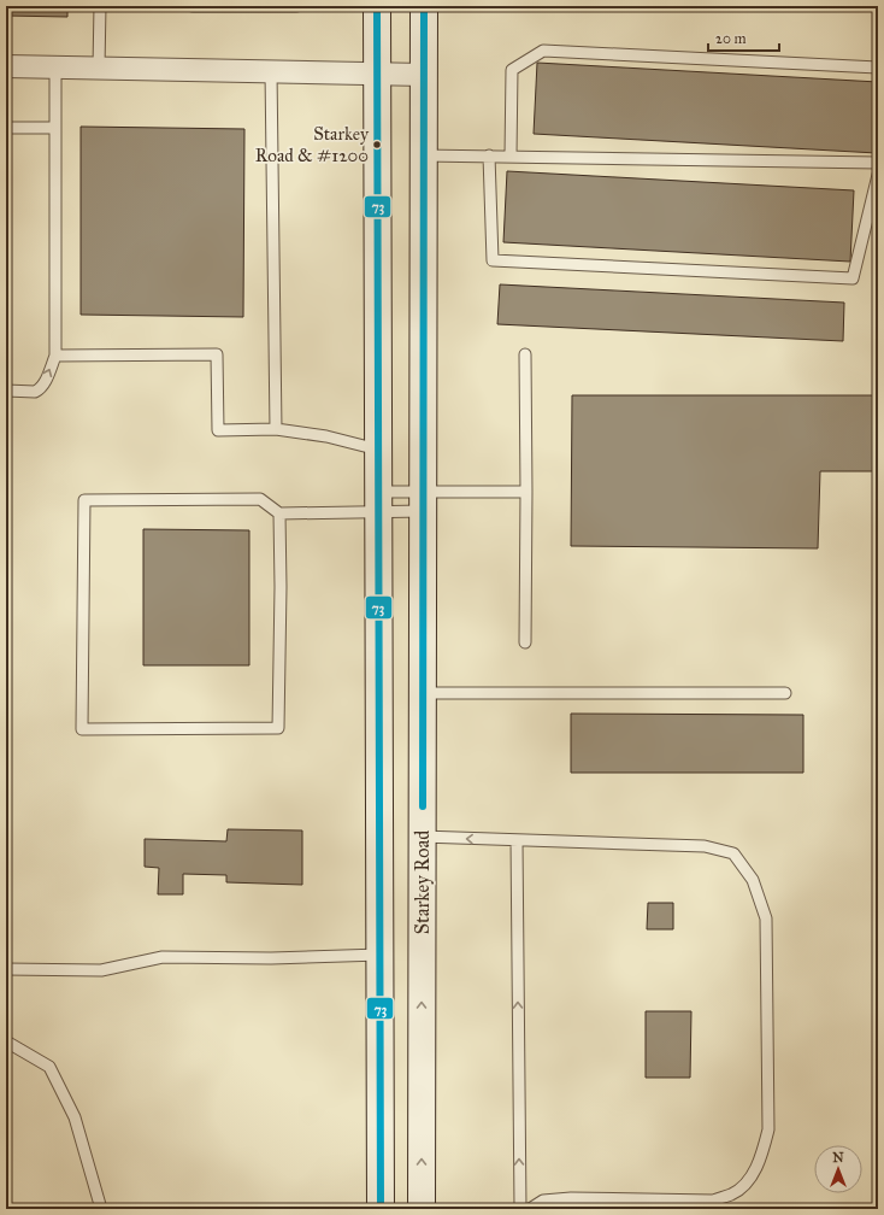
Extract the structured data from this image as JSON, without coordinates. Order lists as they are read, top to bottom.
{
  "streets": {
    "main road": ["Starkey Road"]
  },
  "places": ["Starkey Road & #1200"],
  "lines": ["transit line 73"],
  "scale_bar": "20 m",
  "north": "top"
}
